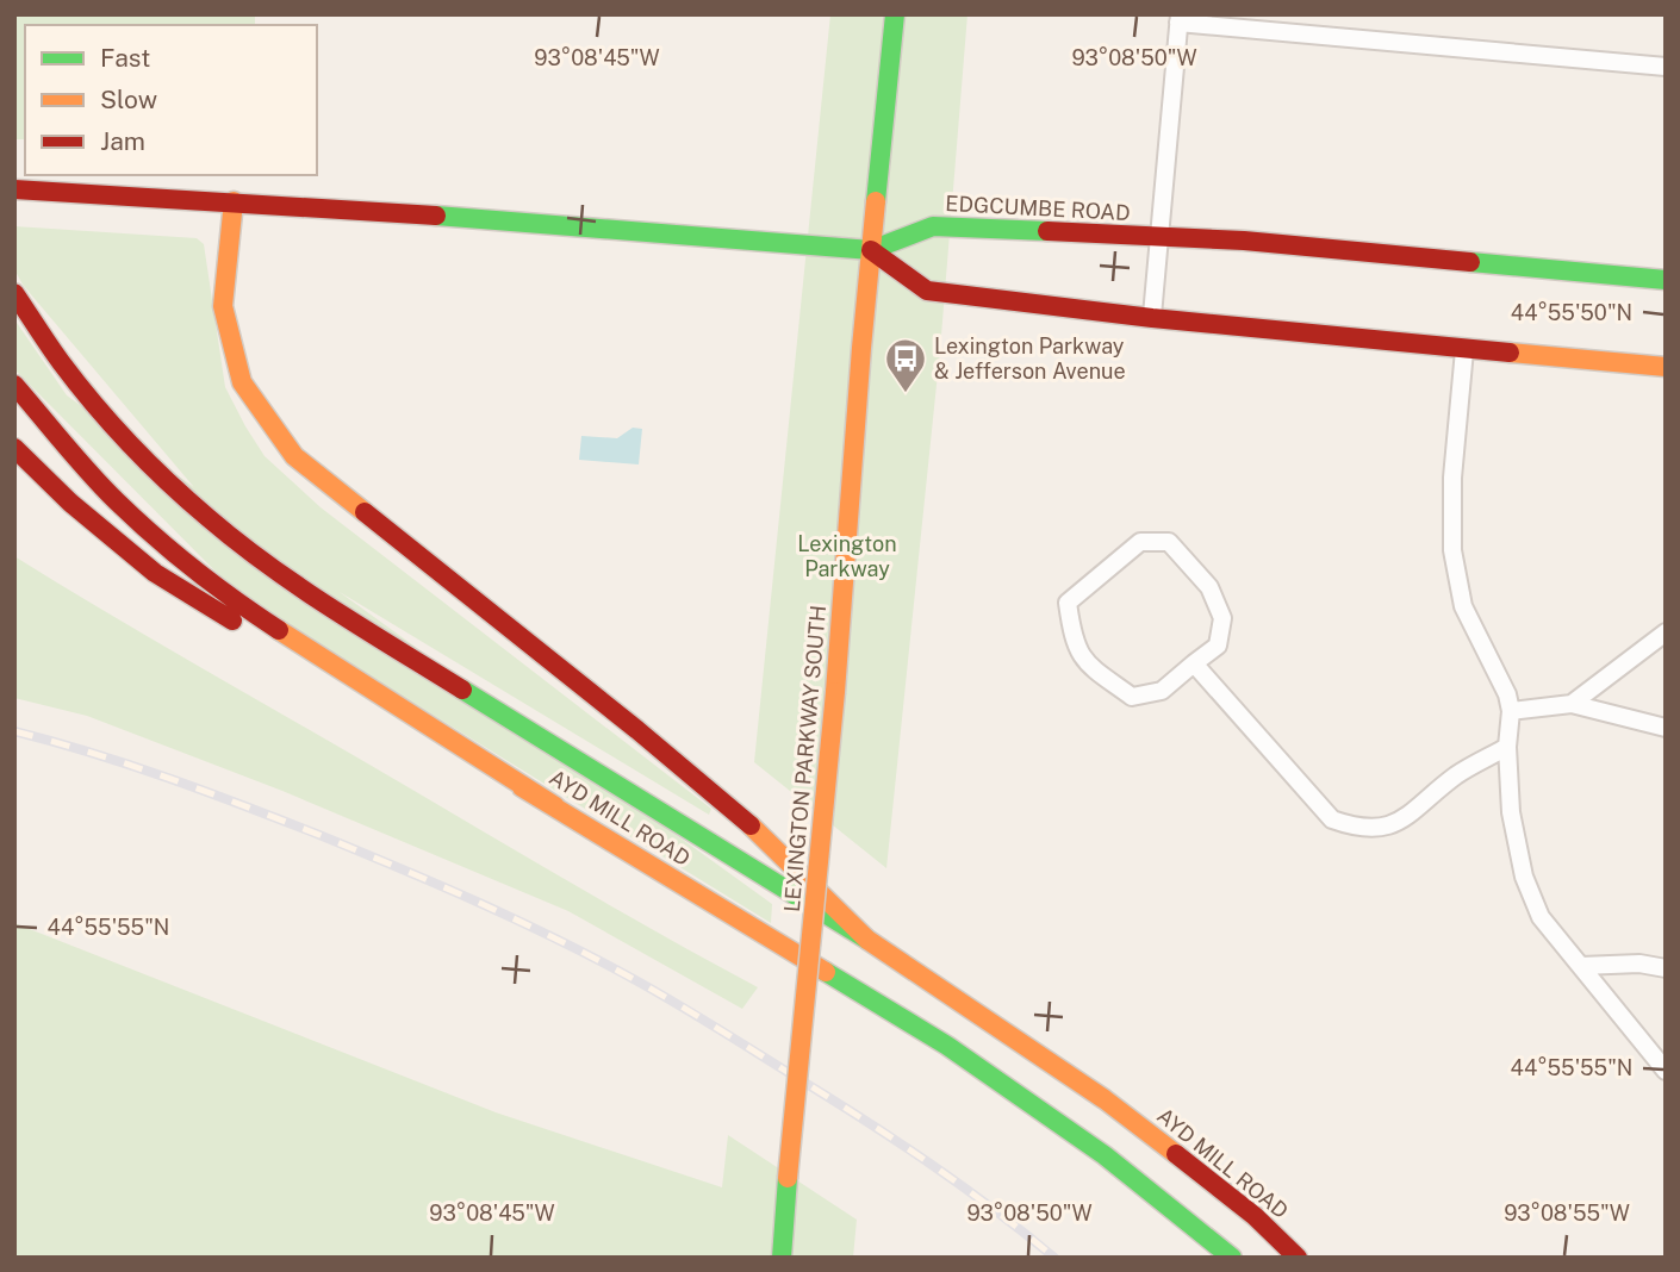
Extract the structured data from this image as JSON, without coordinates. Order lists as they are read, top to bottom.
{
  "streets": {
    "main road": ["EDGCUMBE ROAD", "LEXINGTON PARKWAY SOUTH", "AYD MILL ROAD"]
  },
  "crossings": [
    ["EDGCUMBE ROAD", "LEXINGTON PARKWAY SOUTH"]
  ],
  "parks": ["Lexington Parkway"],
  "places": {
    "bus stop": ["Lexington Parkway & Jefferson Avenue"]
  },
  "legend": ["Fast", "Slow", "Jam"],
  "coordinates": [
    "93°08'45\"W",
    "93°08'50\"W",
    "44°55'50\"N",
    "44°55'55\"N",
    "93°08'55\"W"
  ]
}
